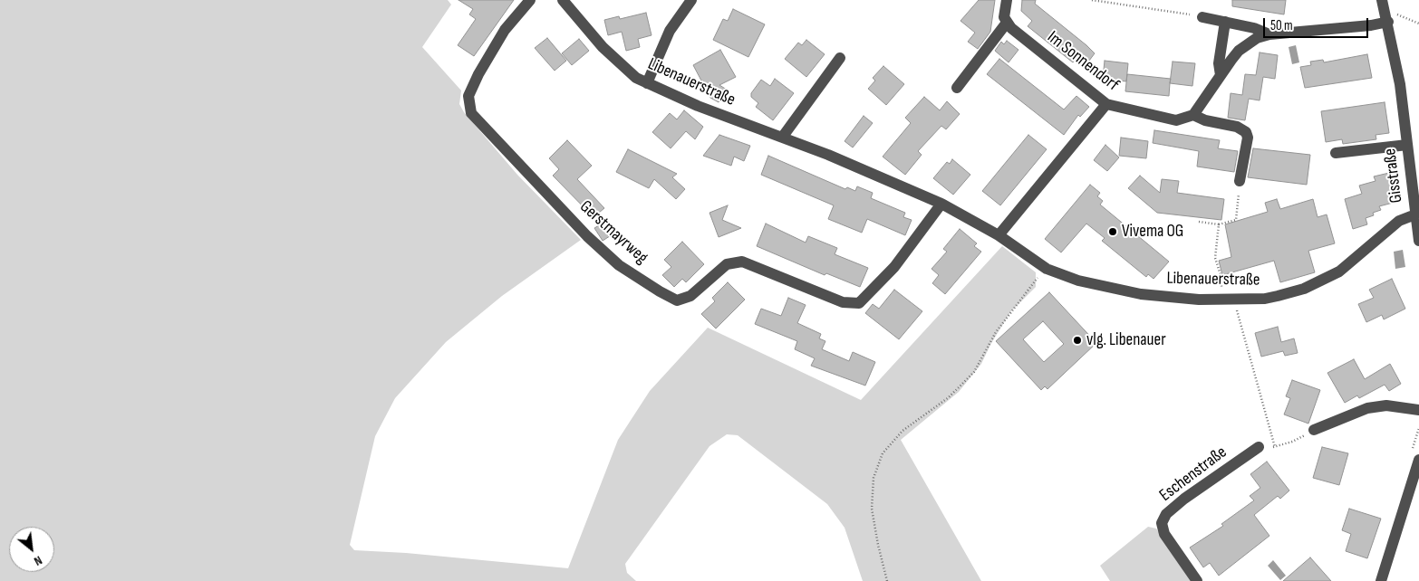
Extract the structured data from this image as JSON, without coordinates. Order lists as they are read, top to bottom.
{
  "streets": {
    "street": [
      "Im Sonnendorf",
      "Libenauerstraße",
      "Gisstraße",
      "Gerstmayrweg",
      "Eschenstraße"
    ]
  },
  "crossings": [
    ["Libenauerstraße", "Gisstraße"],
    ["Libenauerstraße", "Gerstmayrweg"]
  ],
  "places": ["Vivema OG", "vlg. Libenauer"],
  "scale_bar": "50 m",
  "north": "bottom right"
}
